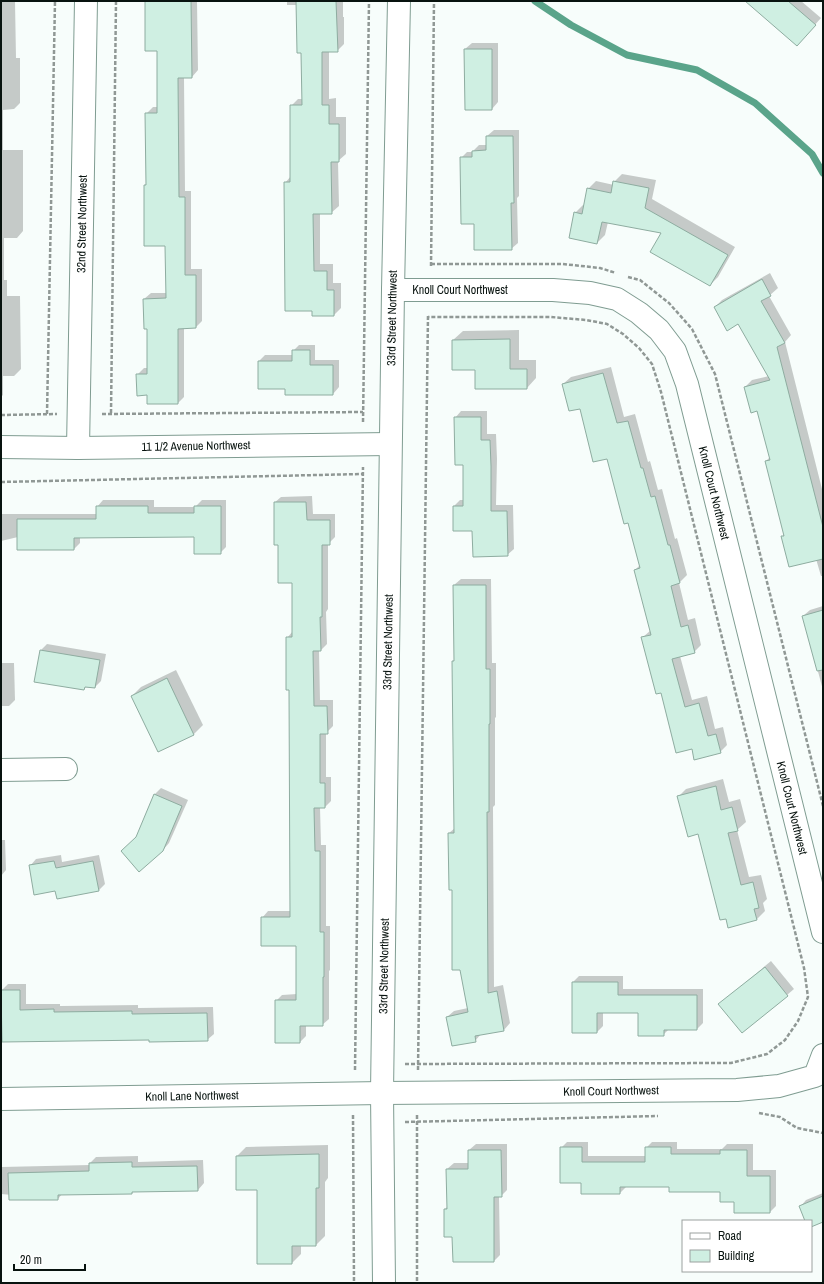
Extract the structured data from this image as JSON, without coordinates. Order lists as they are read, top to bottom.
{
  "streets": {
    "street": [
      "32nd Street Northwest",
      "Knoll Court Northwest",
      "33rd Street Northwest",
      "11 1/2 Avenue Northwest",
      "Knoll Lane Northwest"
    ]
  },
  "crossings": [
    ["32nd Street Northwest", "11 1/2 Avenue Northwest"],
    ["Knoll Court Northwest", "33rd Street Northwest"],
    ["Knoll Court Northwest", "Knoll Lane Northwest"],
    ["33rd Street Northwest", "11 1/2 Avenue Northwest"],
    ["33rd Street Northwest", "Knoll Lane Northwest"]
  ],
  "legend": ["Road", "Building"],
  "scale_bar": "20 m"
}
